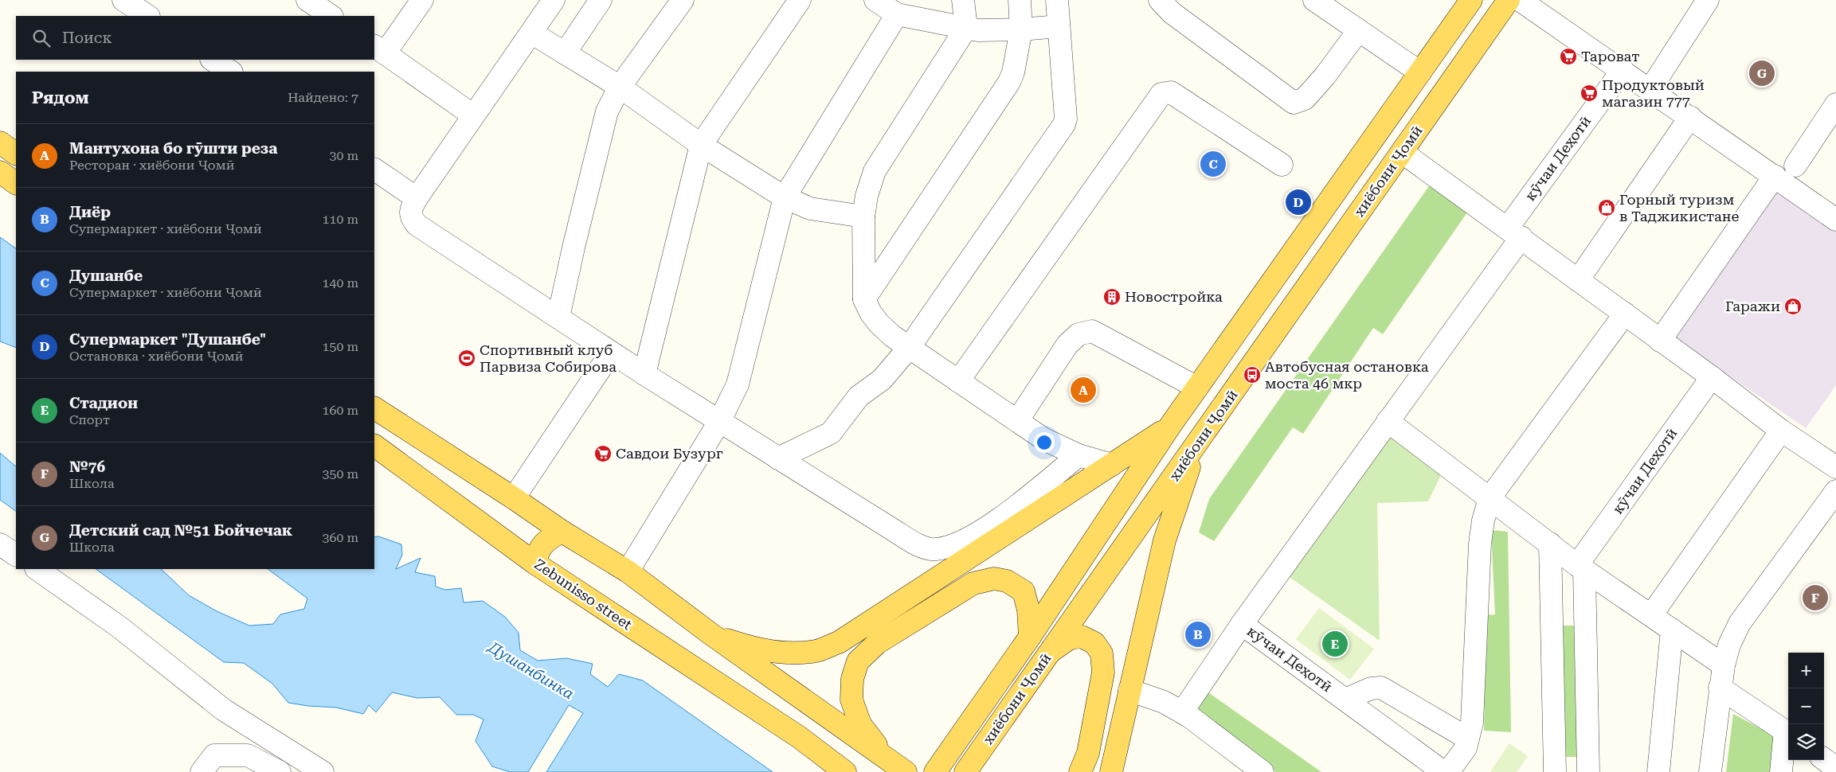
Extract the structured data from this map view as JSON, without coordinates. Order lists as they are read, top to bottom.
{
  "streets": {
    "main road": ["хиёбони Ҷомӣ", "Zebunisso street"],
    "street": ["кӯчаи Деҳотӣ"]
  },
  "water": ["Душанбинка"],
  "places": {
    "supermarket": ["Тароват", "Продуктовый магазин 777", "Савдои Бузург"],
    "shop": ["Горный туризм в Таджикистане", "Гаражи"],
    "building": ["Новостройка"],
    "sports": ["Спортивный клуб Парвиза Собирова"],
    "bus stop": ["Автобусная остановка моста 46 мкр"]
  },
  "page": {
    "search": "Поиск",
    "pins": [
      "G",
      "C",
      "D",
      "A",
      "F",
      "B",
      "E"
    ],
    "heading": ["Рядом", "Найдено: 7"],
    "list": [
      {
        "mark": "A",
        "name": "Мантухона бо гӯшти реза",
        "note": "Ресторан · хиёбони Ҷомӣ",
        "value": "30 m"
      },
      {
        "mark": "B",
        "name": "Диёр",
        "note": "Супермаркет · хиёбони Ҷомӣ",
        "value": "110 m"
      },
      {
        "mark": "C",
        "name": "Душанбе",
        "note": "Супермаркет · хиёбони Ҷомӣ",
        "value": "140 m"
      },
      {
        "mark": "D",
        "name": "Супермаркет \"Душанбе\"",
        "note": "Остановка · хиёбони Ҷомӣ",
        "value": "150 m"
      },
      {
        "mark": "E",
        "name": "Стадион",
        "note": "Спорт",
        "value": "160 m"
      },
      {
        "mark": "F",
        "name": "№76",
        "note": "Школа",
        "value": "350 m"
      },
      {
        "mark": "G",
        "name": "Детский сад №51 Бойчечак",
        "note": "Школа",
        "value": "360 m"
      }
    ],
    "map_buttons": ["+", "−"]
  }
}
